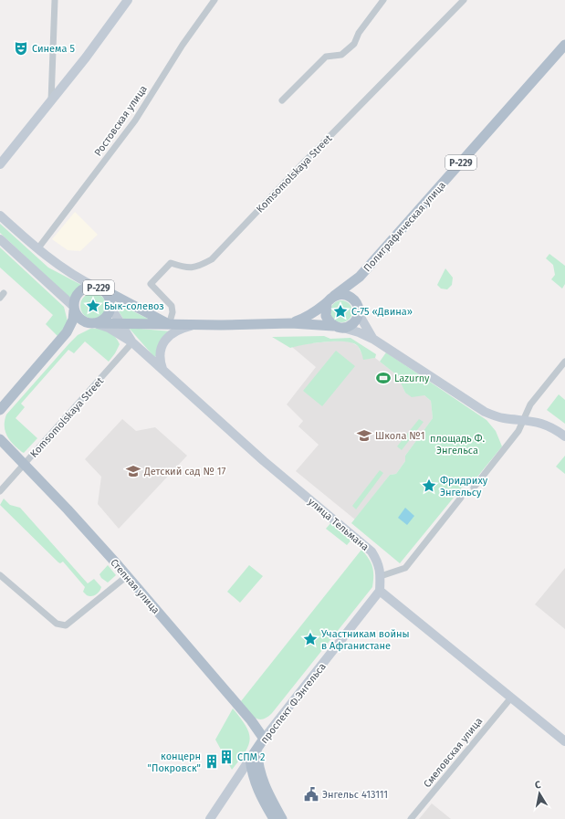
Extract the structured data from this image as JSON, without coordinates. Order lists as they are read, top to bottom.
{
  "streets": {
    "main road": [
      "Р-229",
      "Полиграфическая улица",
      "улица Тельмана",
      "Степная улица",
      "проспект Ф.Энгельса"
    ],
    "street": ["Ростовская улица", "Komsomolskaya Street", "Смеловская улица"]
  },
  "crossings": [
    ["Р-229", "Полиграфическая улица"],
    ["Р-229", "улица Тельмана"],
    ["Komsomolskaya Street", "Полиграфическая улица"],
    ["Komsomolskaya Street", "улица Тельмана"],
    ["Komsomolskaya Street", "Степная улица"],
    ["Полиграфическая улица", "улица Тельмана"],
    ["улица Тельмана", "проспект Ф.Энгельса"],
    ["Степная улица", "проспект Ф.Энгельса"]
  ],
  "parks": ["площадь Ф. Энгельса"],
  "places": {
    "theatre": ["Синема 5"],
    "place": [
      "Бык-солевоз",
      "С-75 «Двина»",
      "Фридриху Энгельсу",
      "Участникам войны в Афганистане"
    ],
    "sports": ["Lazurny"],
    "school or university": ["Школа №1", "Детский сад № 17"],
    "building": ["СПМ 2", "концерн \"Покровск\""],
    "public building": ["Энгельс 413111"]
  },
  "north": "top"
}
